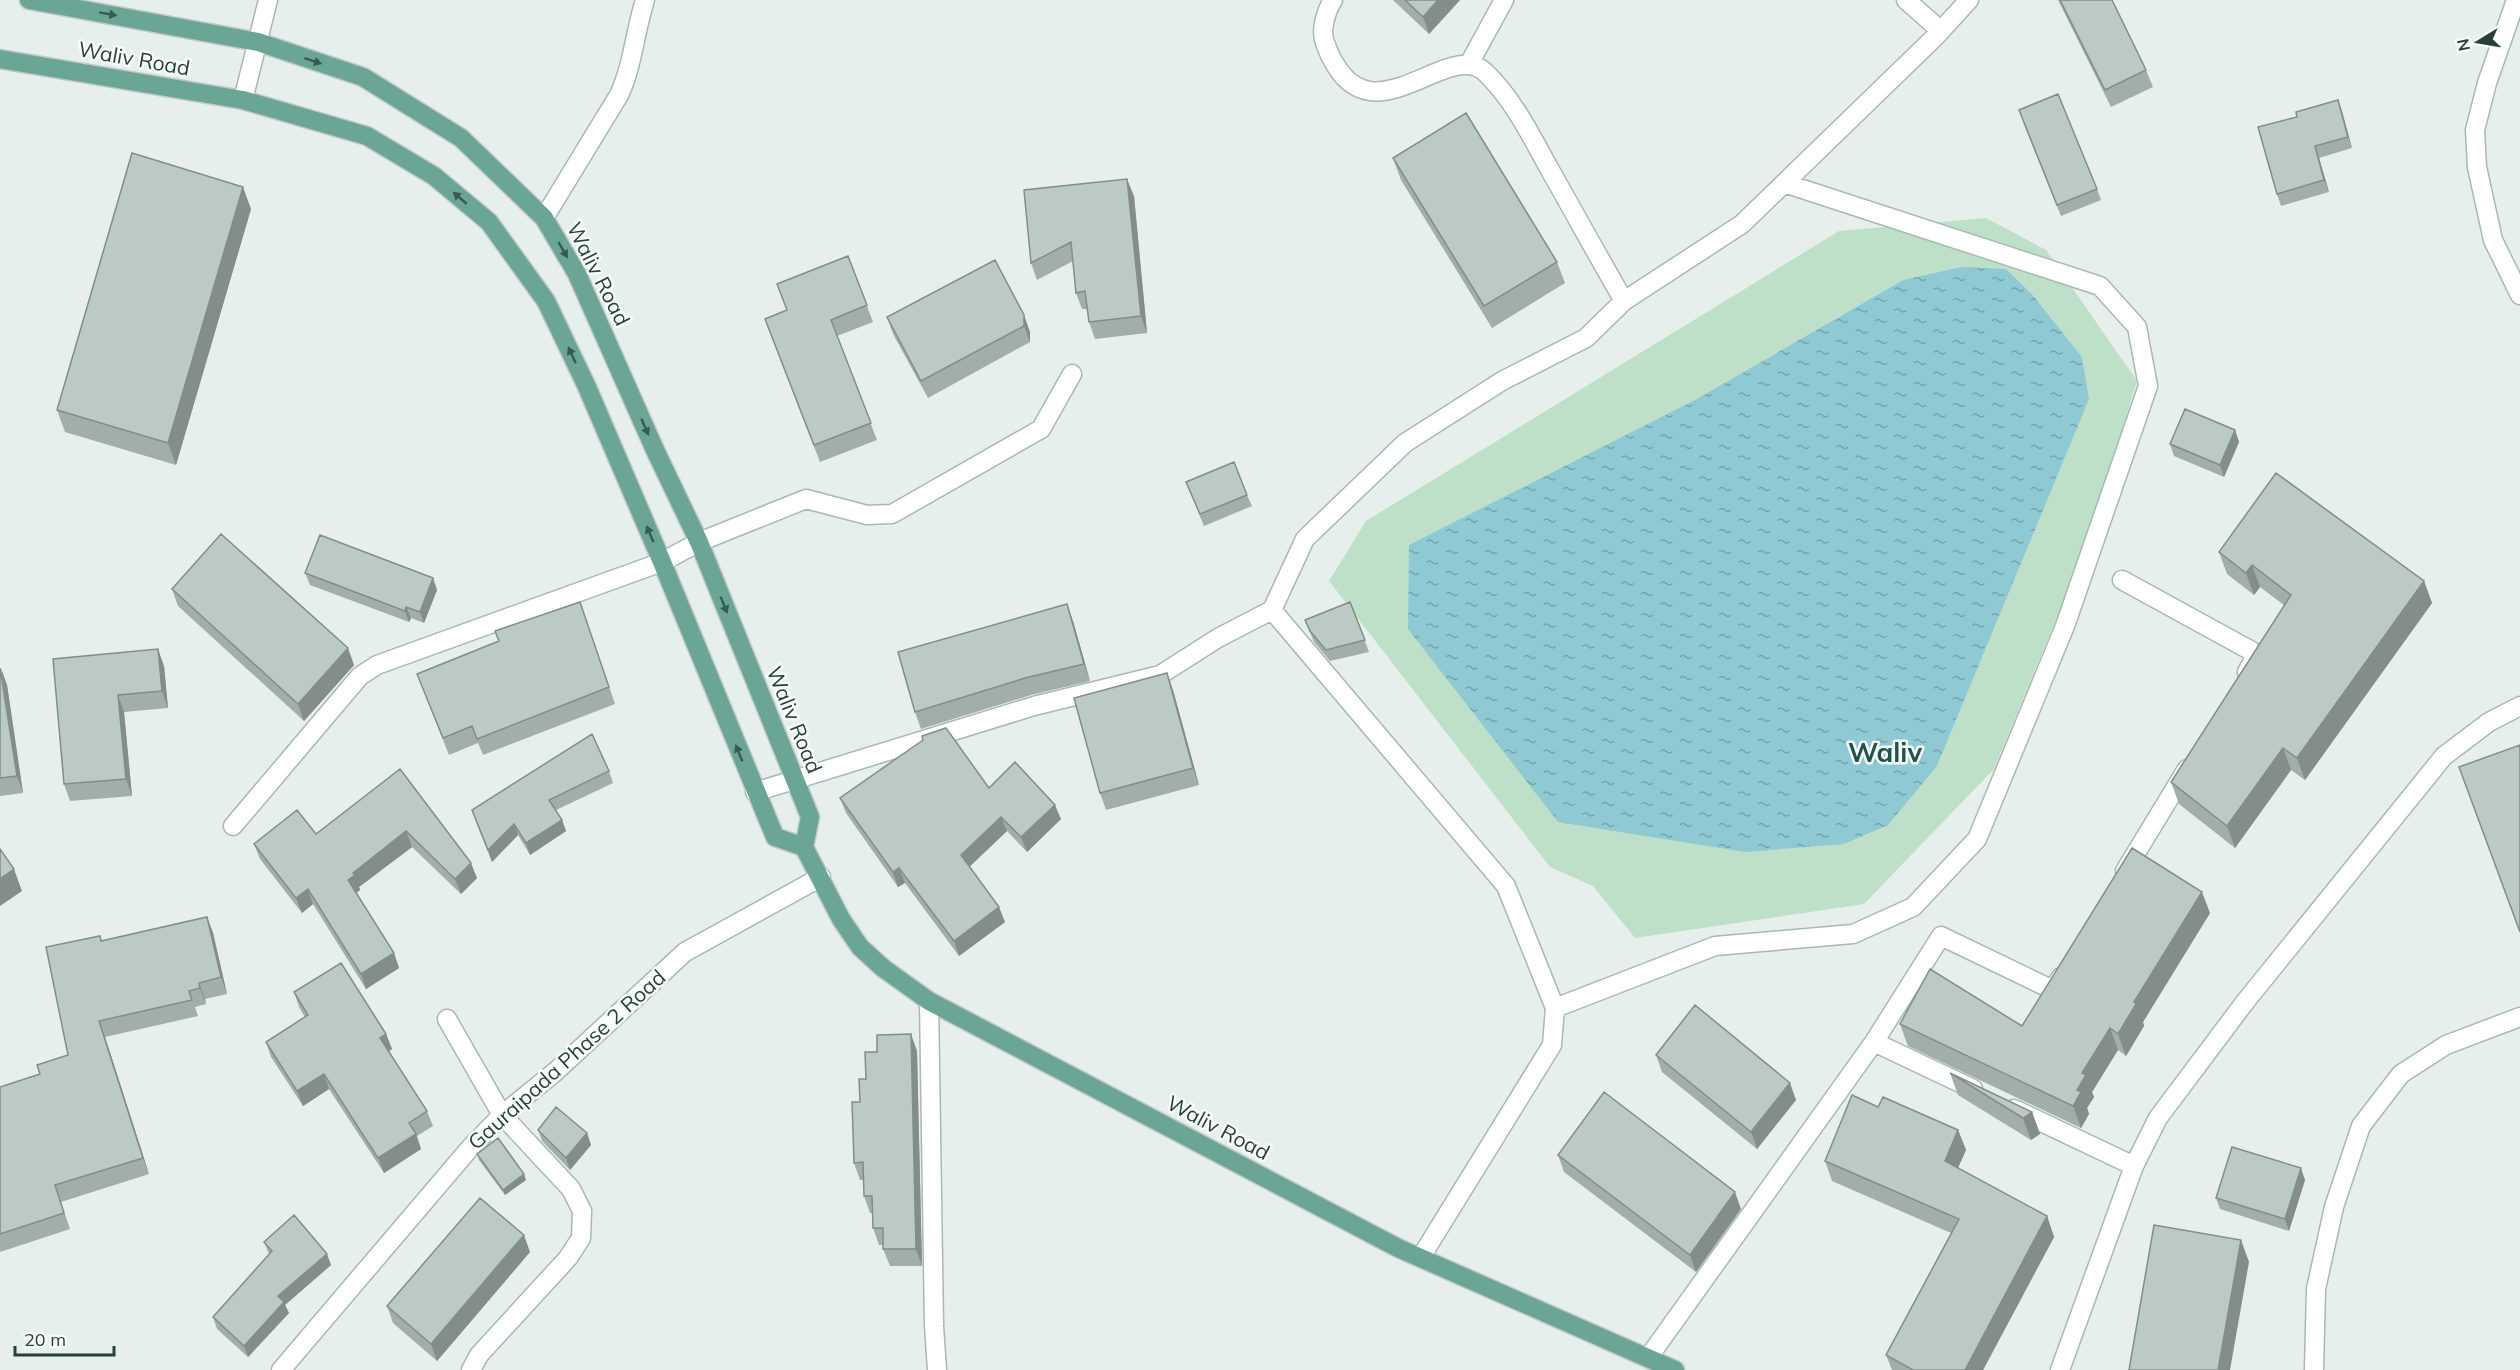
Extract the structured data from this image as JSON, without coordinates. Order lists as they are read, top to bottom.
{
  "streets": {
    "main road": ["Waliv Road"],
    "street": ["Gauraipada Phase 2 Road"]
  },
  "crossings": [
    ["Waliv Road", "Gauraipada Phase 2 Road"]
  ],
  "districts": ["Waliv"],
  "scale_bar": "20 m",
  "north": "left"
}
